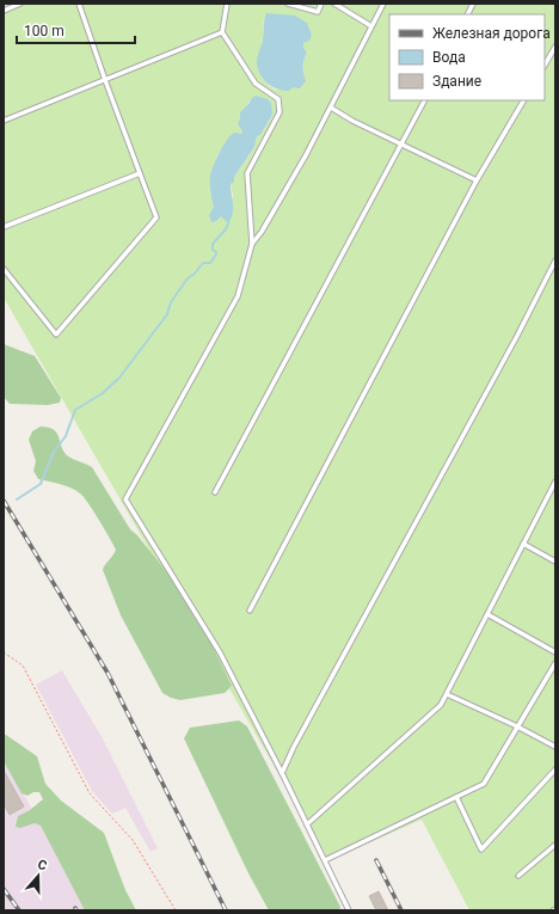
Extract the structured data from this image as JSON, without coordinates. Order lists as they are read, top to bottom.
{
  "legend": ["Железная дорога", "Вода", "Здание"],
  "scale_bar": "100 m",
  "north": "top"
}
